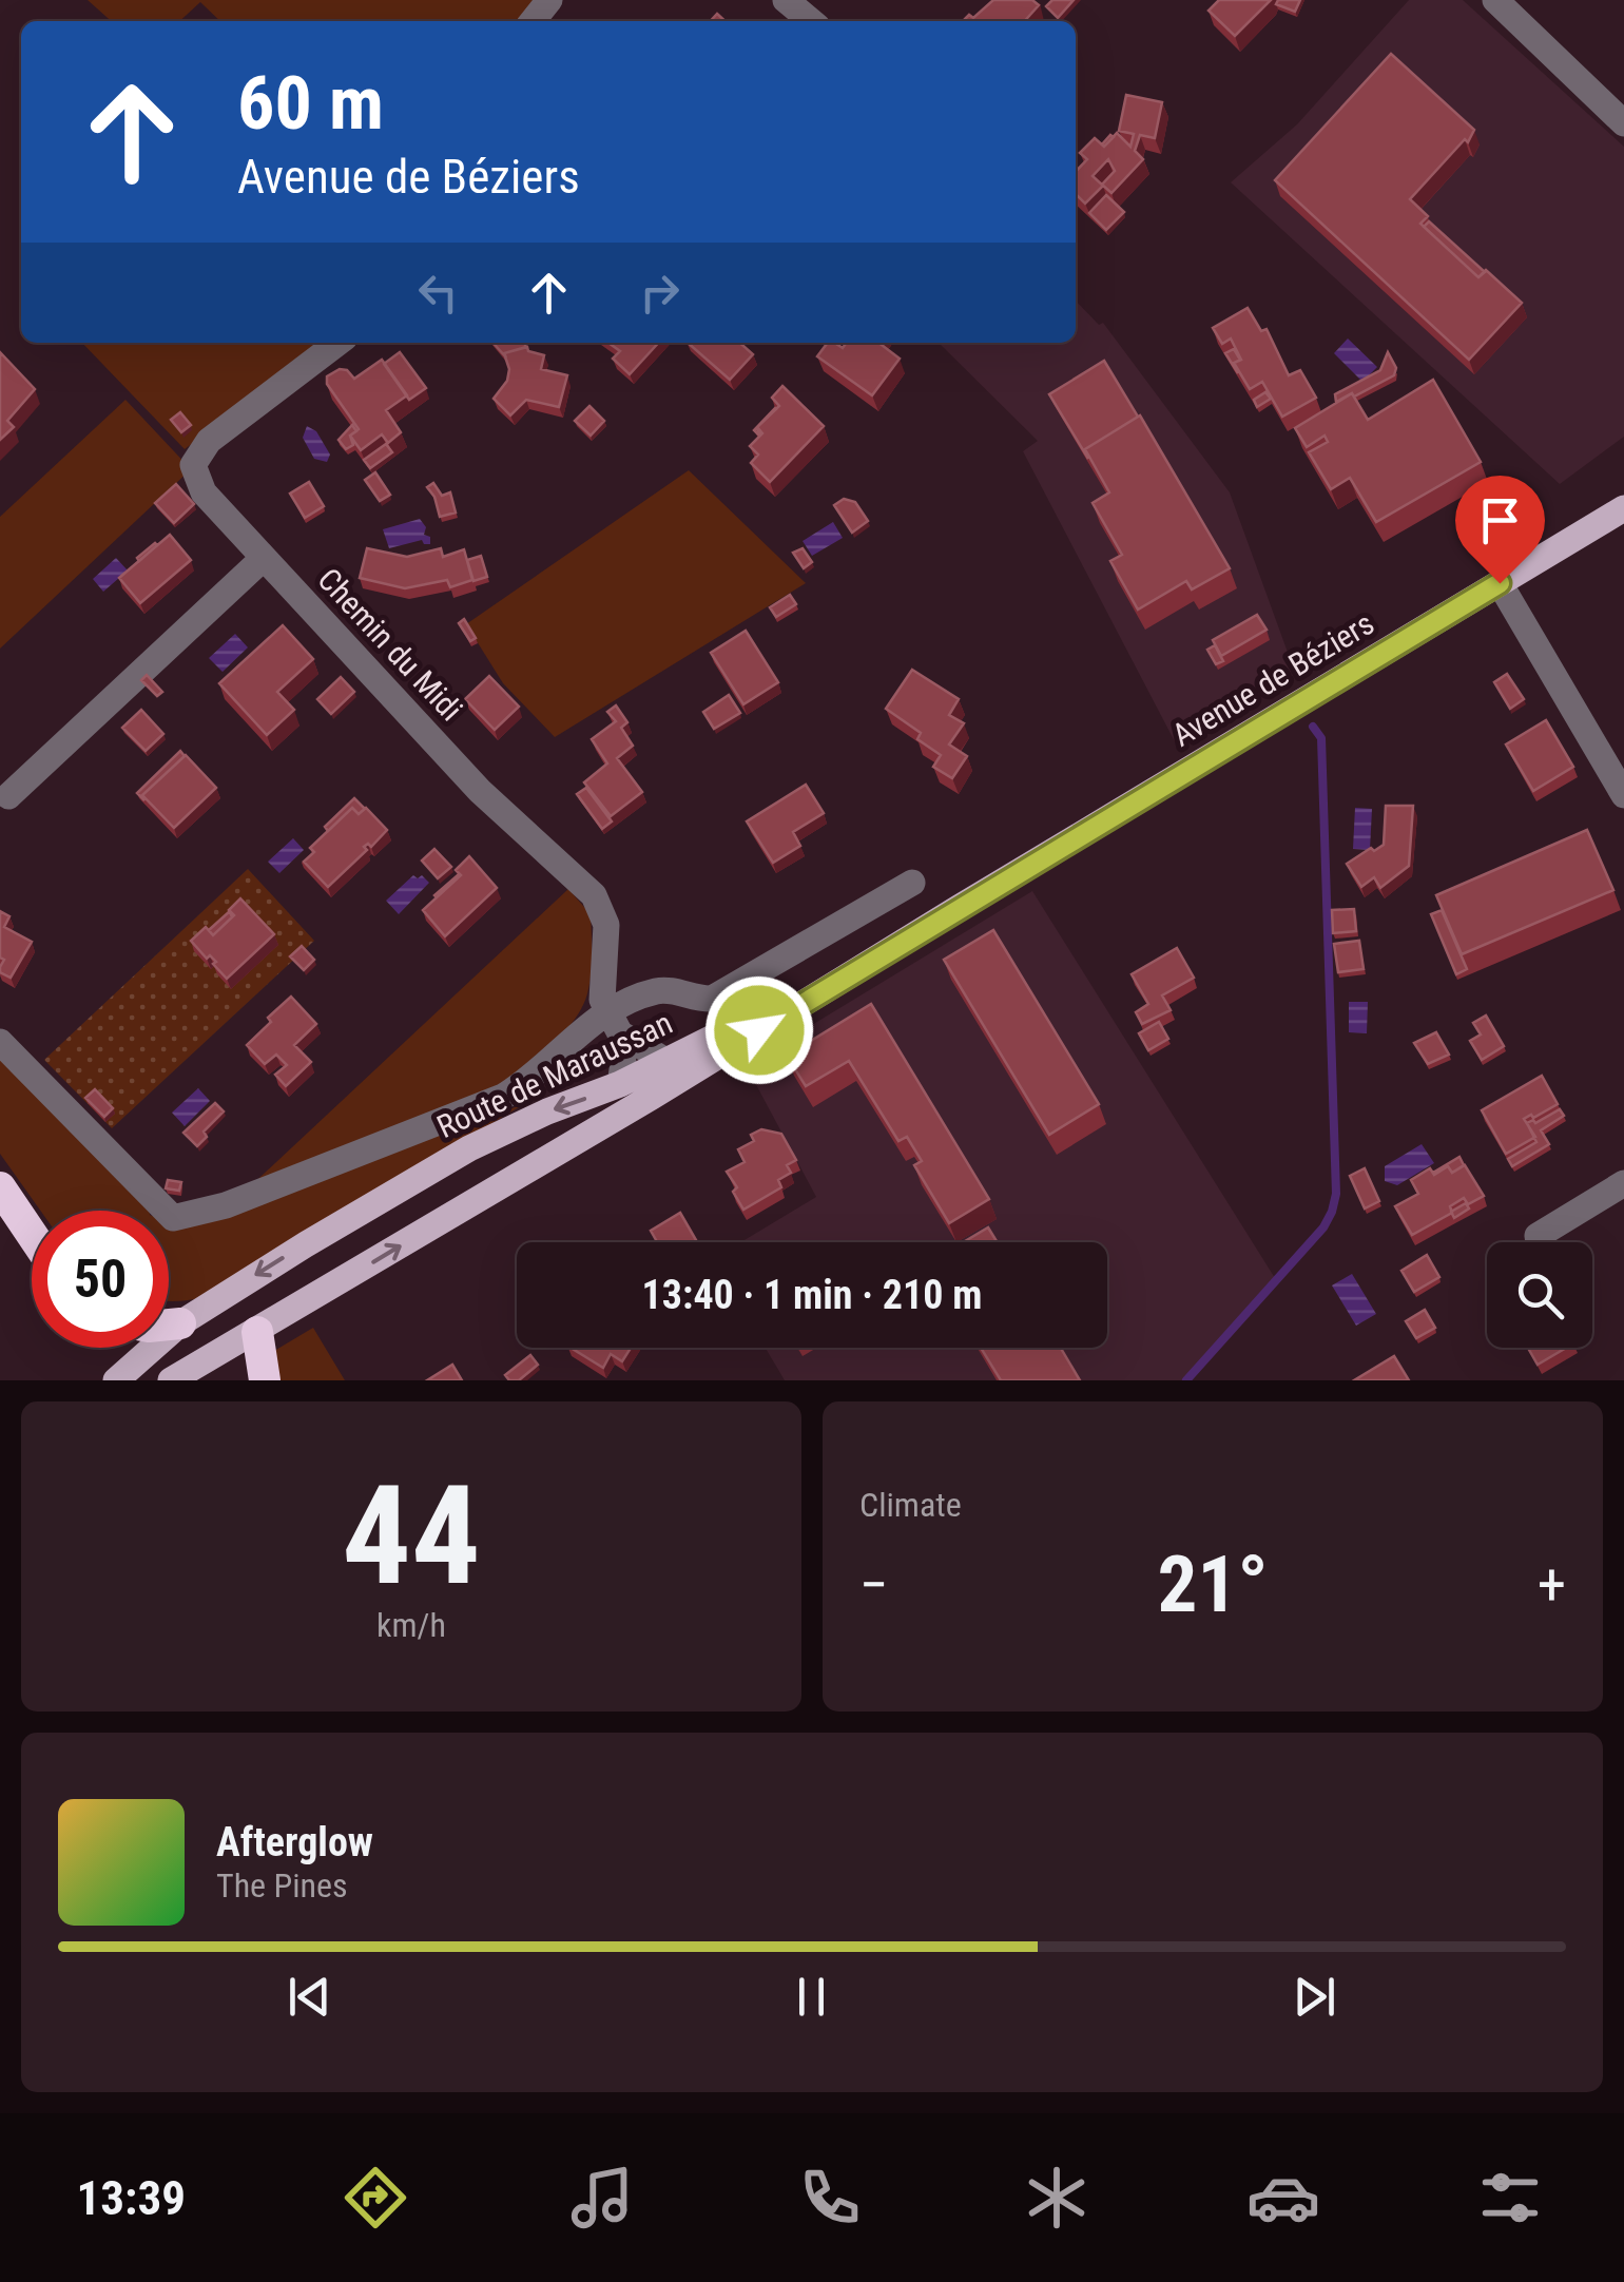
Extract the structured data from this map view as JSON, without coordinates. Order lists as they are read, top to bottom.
{
  "streets": {
    "main road": ["Avenue de Béziers", "Route de Maraussan"],
    "street": ["Chemin du Midi"]
  },
  "crossings": [
    ["Chemin du Midi", "Route de Maraussan"],
    ["Avenue de Béziers", "Route de Maraussan"]
  ],
  "page": {
    "turn": ["60 m", "Avenue de Béziers"],
    "limit": "50",
    "trip": "13:40 · 1 min · 210 m",
    "tile": [
      ["44", "km/h"],
      "Climate"
    ],
    "heat": ["−", "21°", "+"],
    "song": ["Afterglow", "The Pines"],
    "tabs": "13:39"
  }
}
